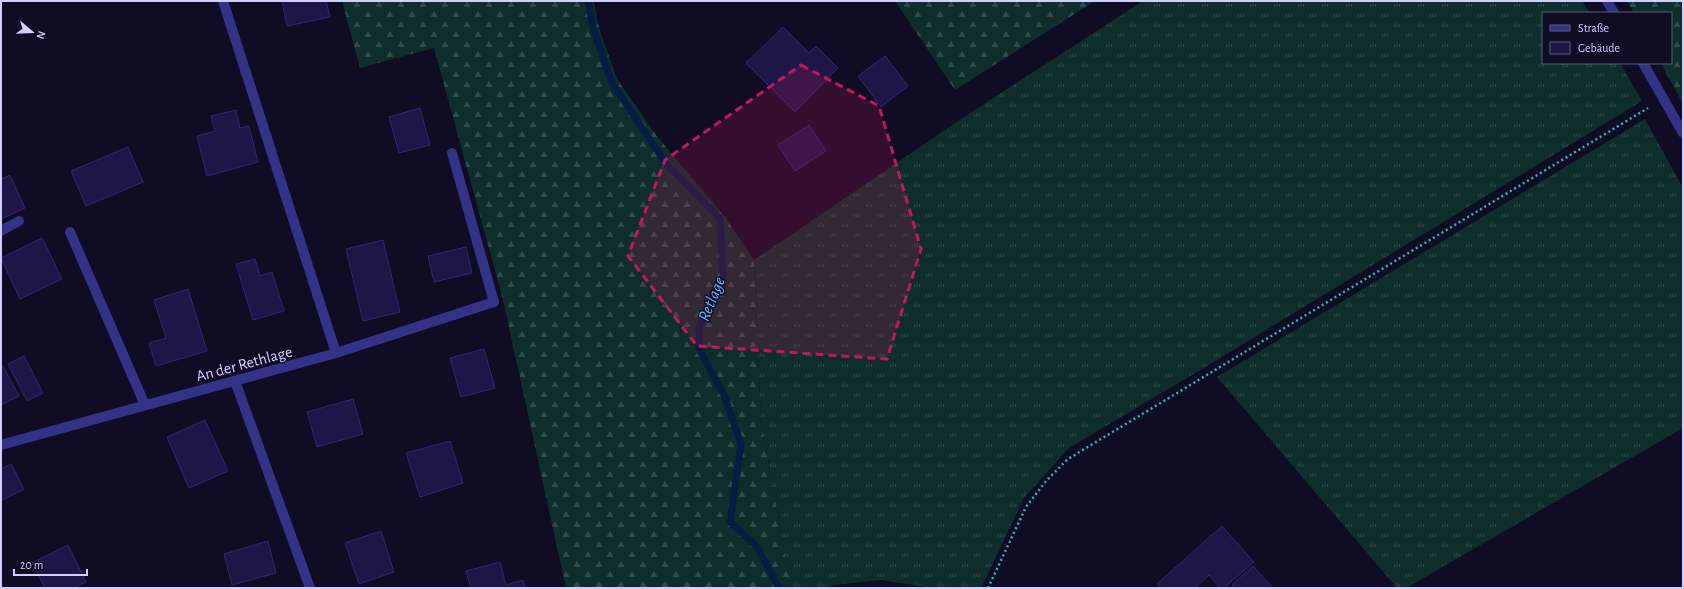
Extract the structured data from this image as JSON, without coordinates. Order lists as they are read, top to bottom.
{
  "streets": {
    "street": ["An der Rethlage"]
  },
  "water": ["Retlage"],
  "legend": ["Straße", "Gebäude"],
  "scale_bar": "20 m",
  "north": "right"
}
